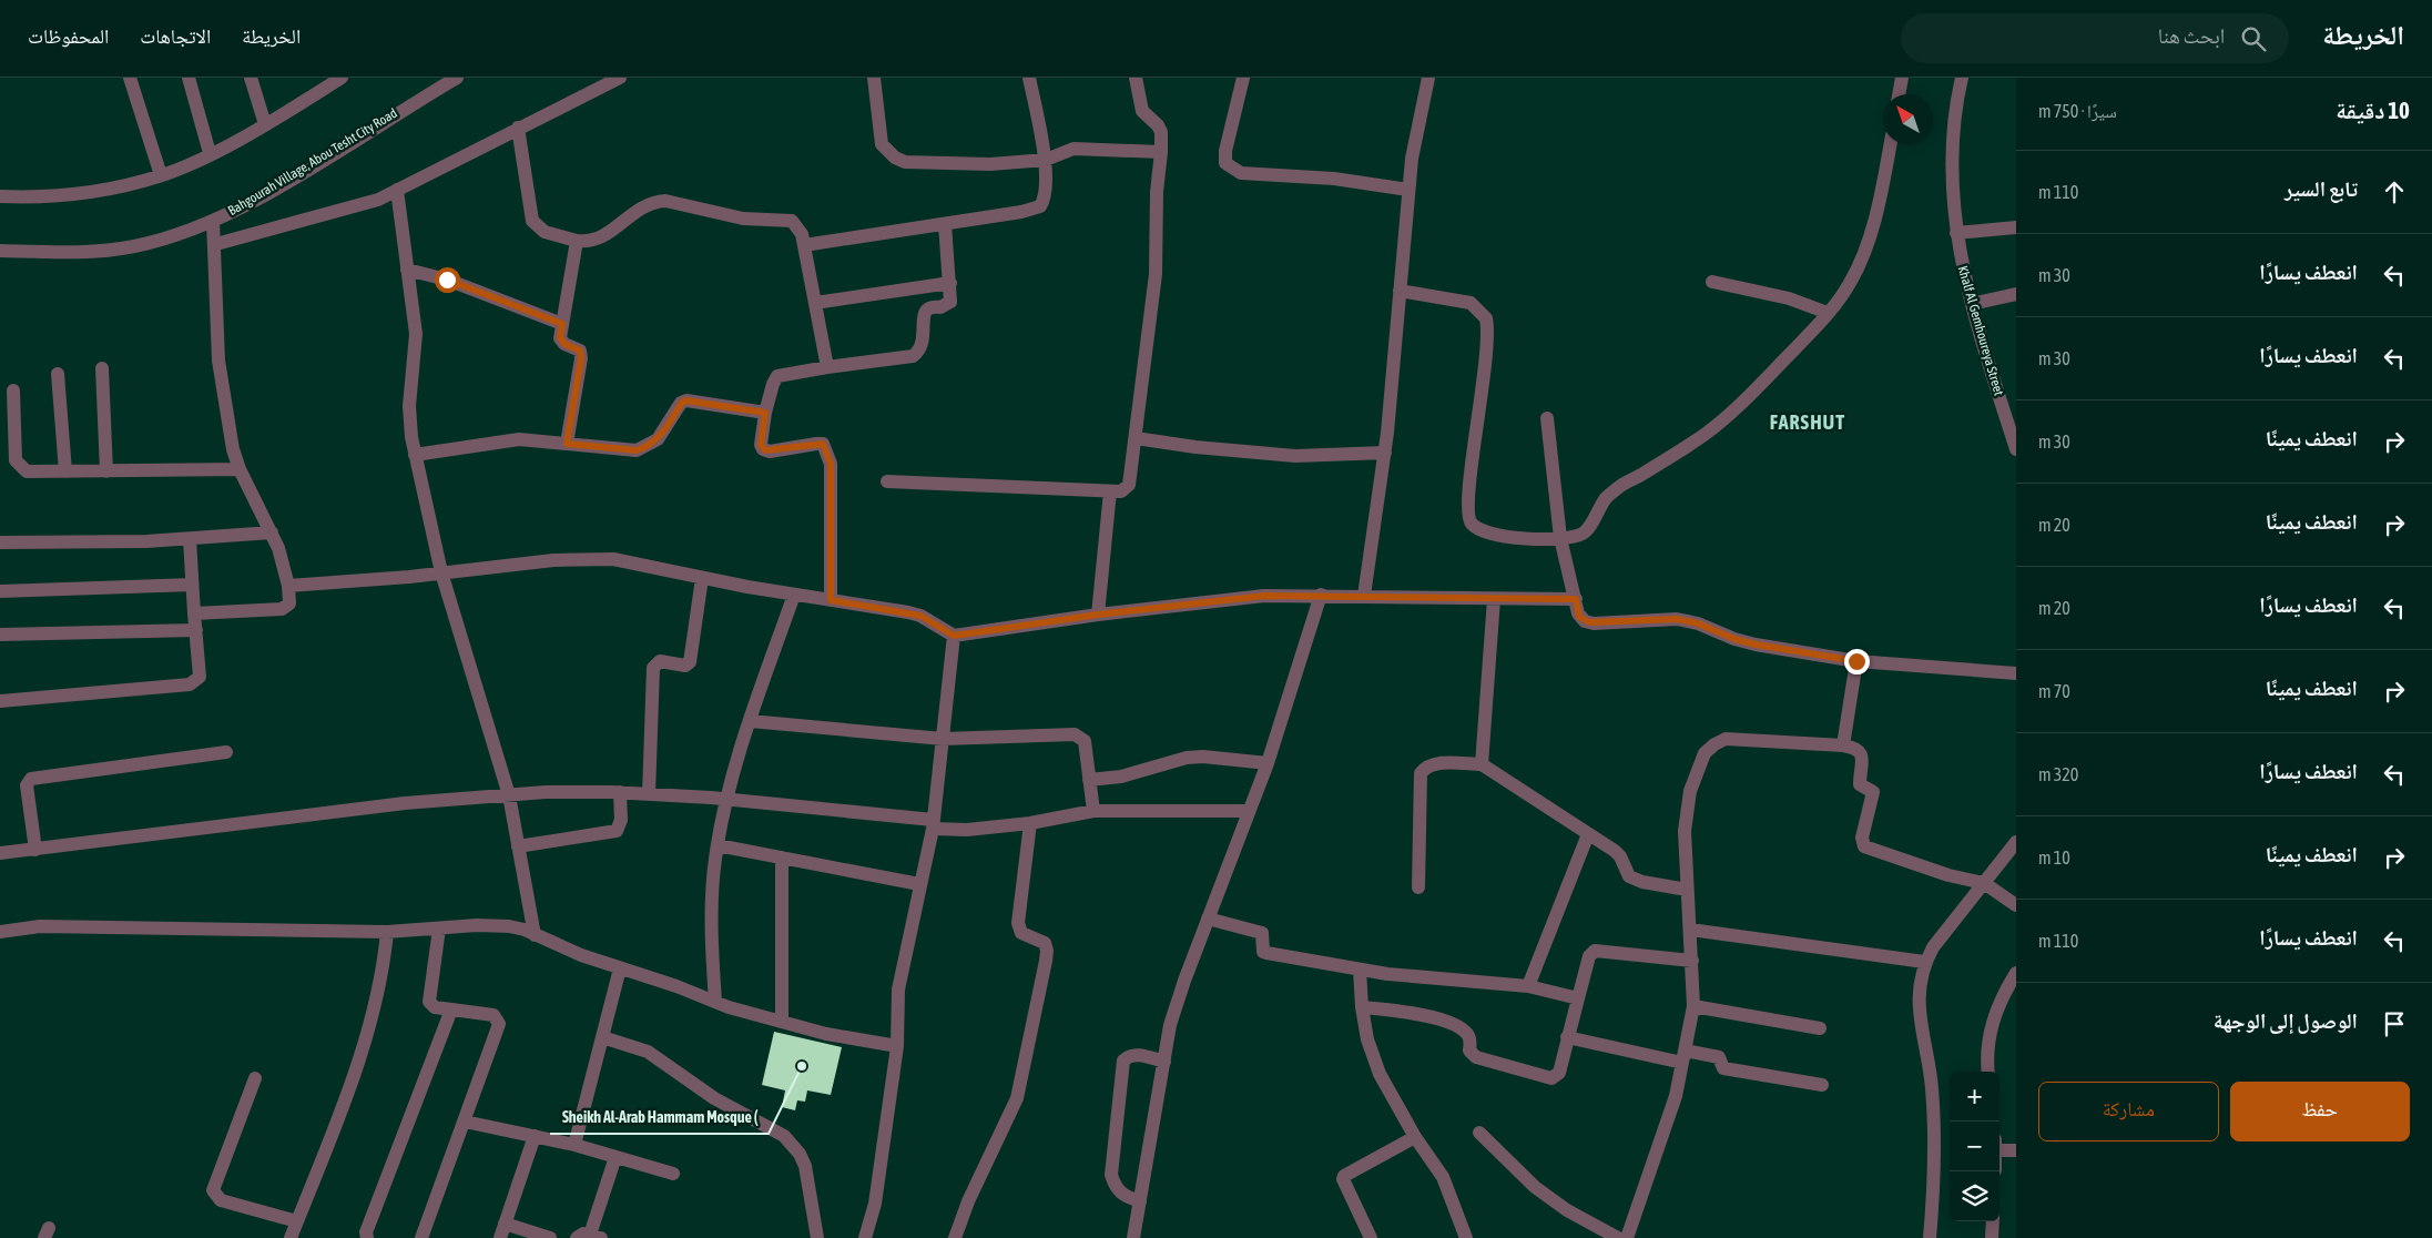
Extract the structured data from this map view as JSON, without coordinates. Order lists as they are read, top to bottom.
{
  "streets": {
    "street": ["Bahgourah Village, Abou Tesht City Road", "Khalf Al Gemhoureya Street"]
  },
  "districts": ["FARSHUT"],
  "places": ["Sheikh Al-Arab Hammam Mosque ("],
  "north": "top left",
  "page": {
    "header": "الخريطة",
    "search": "ابحث هنا",
    "nav": ["الخريطة", "الاتجاهات", "المحفوظات"],
    "heading": ["10 دقيقة", "سيرًا · 750 m"],
    "list": [
      ["تابع السير", "110 m"],
      ["انعطف يسارًا", "30 m"],
      ["انعطف يسارًا", "30 m"],
      ["انعطف يمينًا", "30 m"],
      ["انعطف يمينًا", "20 m"],
      ["انعطف يسارًا", "20 m"],
      ["انعطف يمينًا", "70 m"],
      ["انعطف يسارًا", "320 m"],
      ["انعطف يمينًا", "10 m"],
      ["انعطف يسارًا", "110 m"],
      "الوصول إلى الوجهة"
    ],
    "buttons": ["حفظ", "مشاركة"],
    "map_buttons": ["+", "−"]
  }
}
